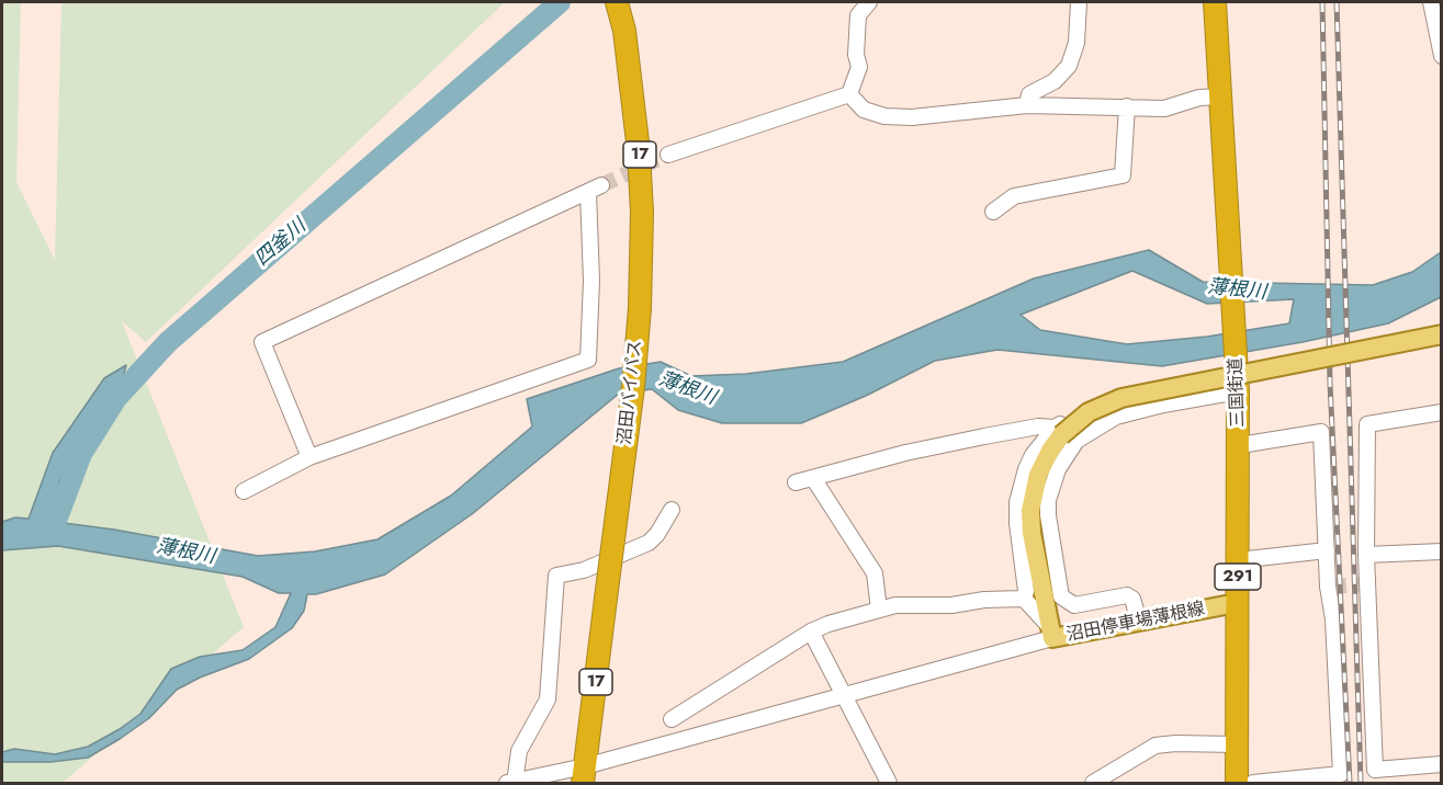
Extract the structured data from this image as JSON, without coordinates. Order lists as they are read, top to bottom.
{
  "streets": {
    "highway": [
      "17",
      "沼田バイパス",
      "三国街道",
      "291"
    ],
    "main road": ["沼田停車場薄根線"]
  },
  "crossings": [
    ["三国街道", "沼田停車場薄根線"]
  ],
  "water": ["四釜川", "薄根川"]
}
